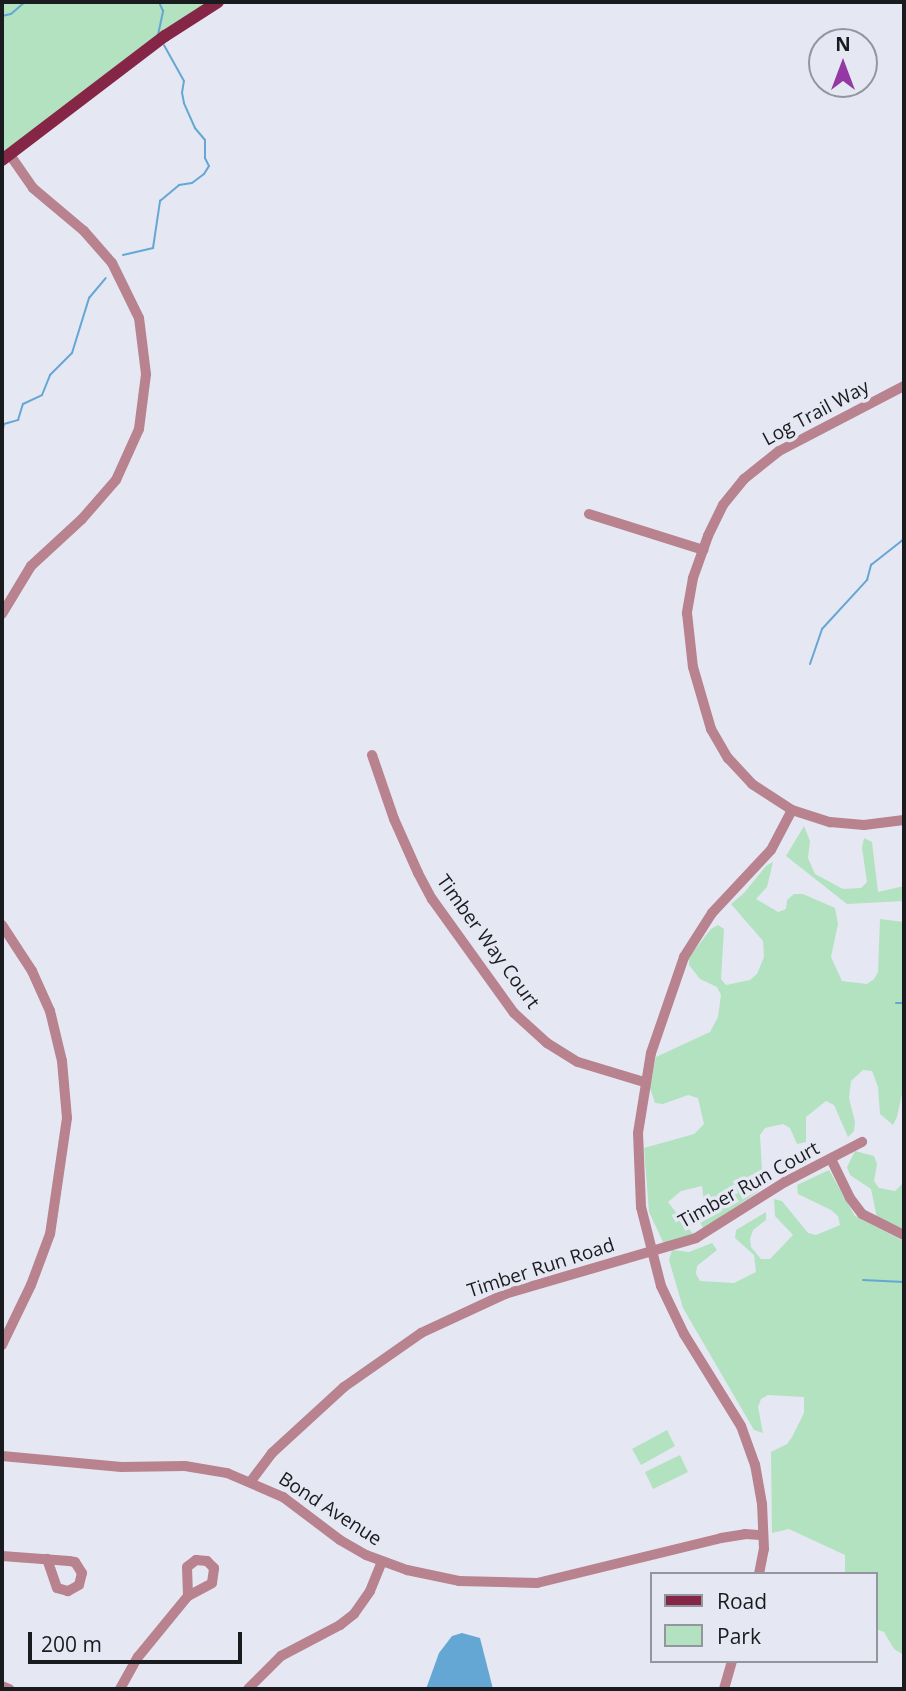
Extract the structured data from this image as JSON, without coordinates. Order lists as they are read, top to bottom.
{
  "streets": {
    "street": [
      "Log Trail Way",
      "Timber Way Court",
      "Timber Run Court",
      "Timber Run Road",
      "Bond Avenue"
    ]
  },
  "crossings": [
    ["Timber Run Court", "Timber Run Road"],
    ["Timber Run Road", "Bond Avenue"]
  ],
  "legend": ["Road", "Park"],
  "scale_bar": "200 m",
  "north": "top"
}
